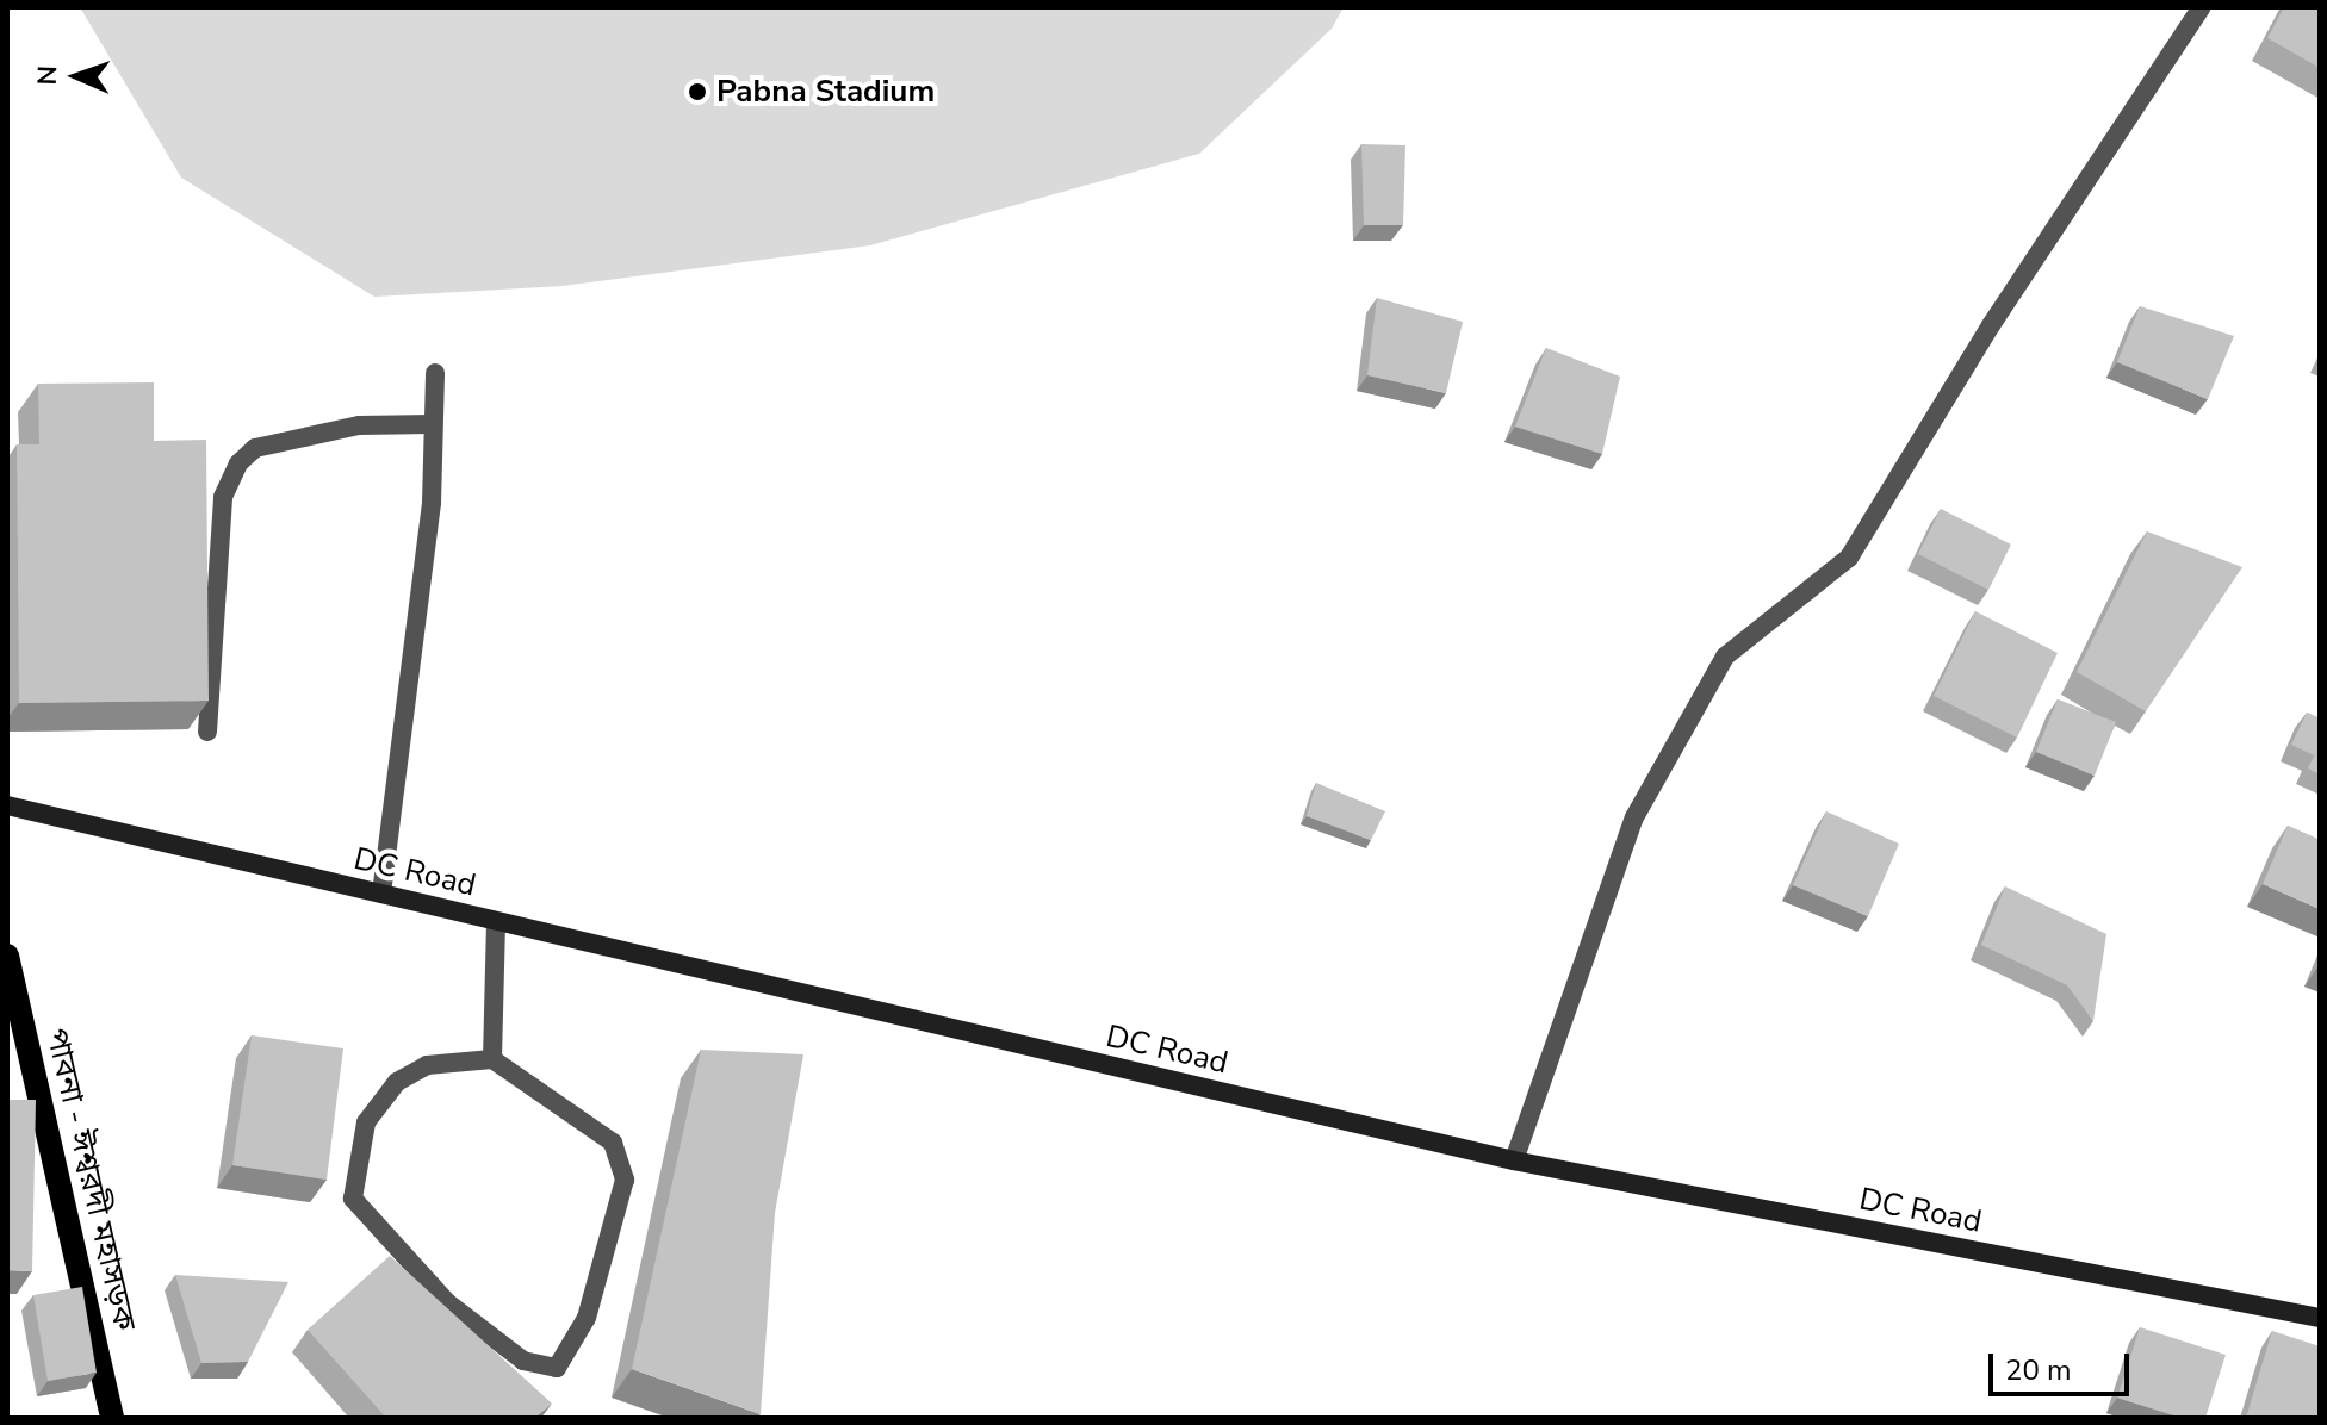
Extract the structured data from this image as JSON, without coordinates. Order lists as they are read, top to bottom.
{
  "streets": {
    "main road": ["পাবনা - ঈশ্বরদী মহাসড়ক"],
    "street": ["DC Road"]
  },
  "places": ["Pabna Stadium"],
  "scale_bar": "20 m",
  "north": "left"
}
